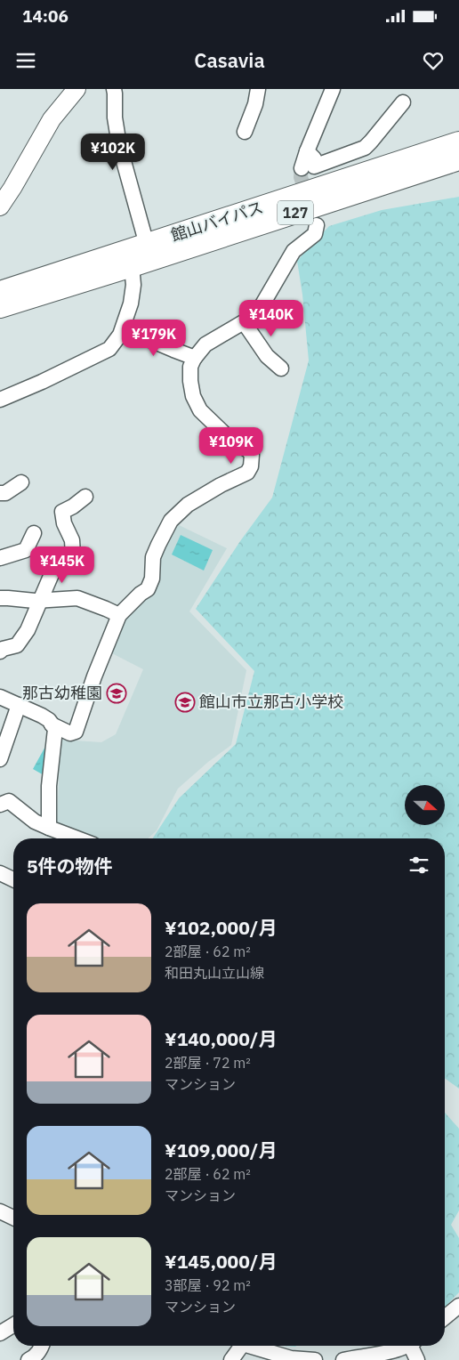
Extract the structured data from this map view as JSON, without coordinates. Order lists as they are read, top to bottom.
{
  "streets": {
    "highway": ["127", "館山バイパス"]
  },
  "places": {
    "school or university": ["那古幼稚園", "館山市立那古小学校"]
  },
  "north": "right",
  "page": {
    "status": "14:06",
    "header": "Casavia",
    "price": [
      "¥102K",
      "¥140K",
      "¥179K",
      "¥109K",
      "¥145K"
    ],
    "heading": "5件の物件",
    "list": [
      {
        "name": "¥102,000/月",
        "note": "2部屋 · 62 m² · 和田丸山立山線"
      },
      {
        "name": "¥140,000/月",
        "note": "2部屋 · 72 m² · マンション"
      },
      {
        "name": "¥109,000/月",
        "note": "2部屋 · 62 m² · マンション"
      },
      {
        "name": "¥145,000/月",
        "note": "3部屋 · 92 m² · マンション"
      }
    ]
  }
}
